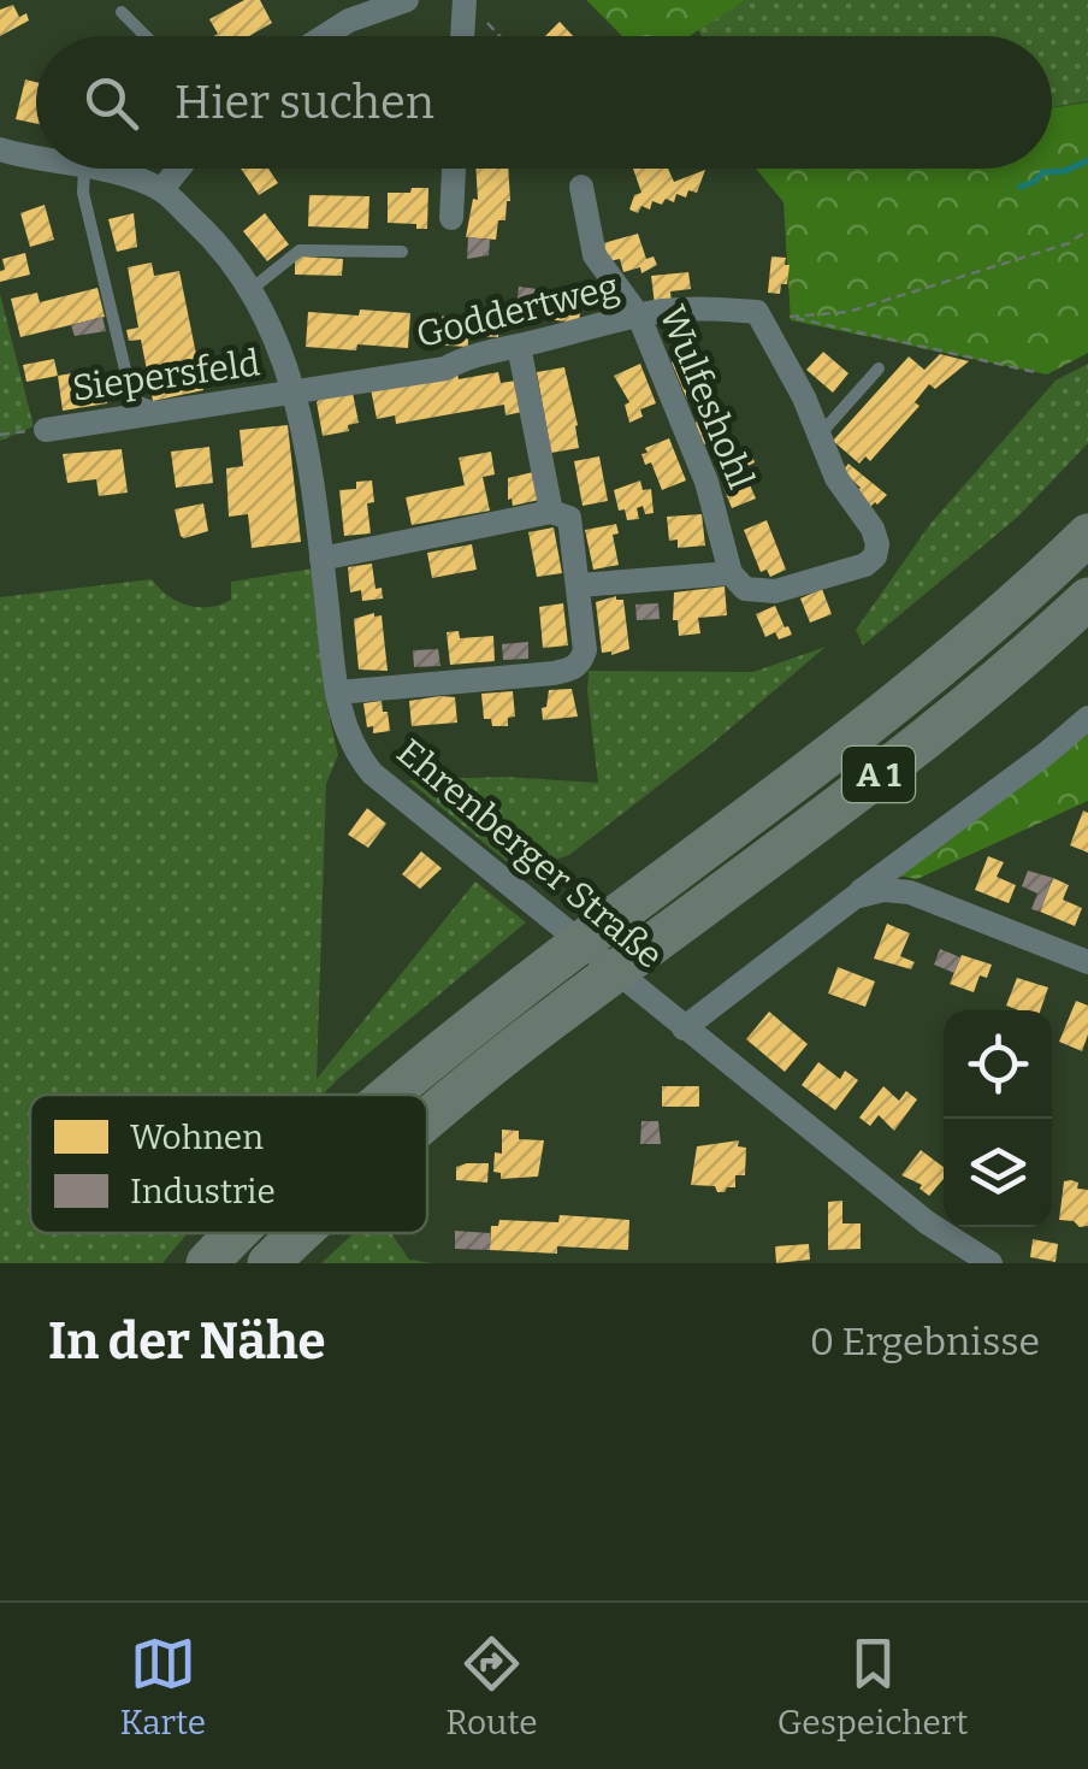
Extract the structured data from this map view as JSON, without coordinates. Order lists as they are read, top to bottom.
{
  "streets": {
    "highway": ["A 1"],
    "street": [
      "Goddertweg",
      "Siepersfeld",
      "Wulfeshohl",
      "Ehrenberger Straße"
    ]
  },
  "crossings": [
    ["Goddertweg", "Siepersfeld"],
    ["Goddertweg", "Wulfeshohl"],
    ["Goddertweg", "Ehrenberger Straße"],
    ["Siepersfeld", "Ehrenberger Straße"]
  ],
  "legend": ["Wohnen", "Industrie"],
  "page": {
    "search": "Hier suchen",
    "heading": ["In der Nähe", "0 Ergebnisse"],
    "nav": ["Karte", "Route", "Gespeichert"]
  }
}
